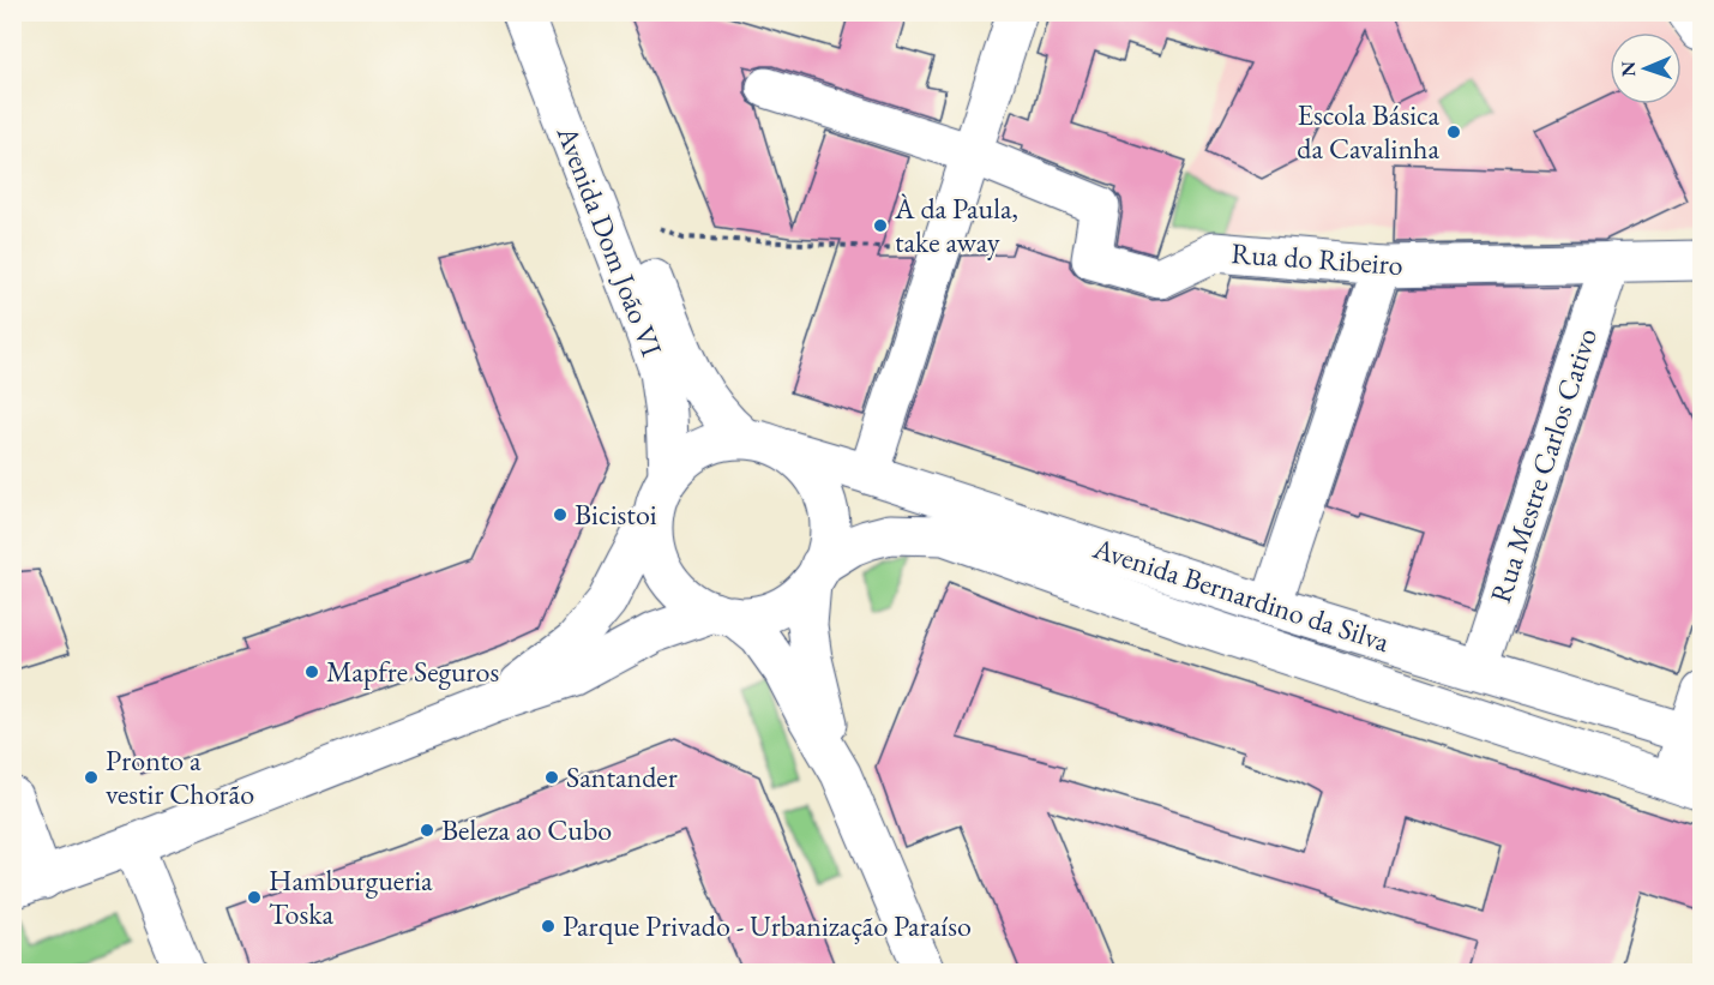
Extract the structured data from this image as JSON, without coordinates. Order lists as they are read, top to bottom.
{
  "streets": {
    "main road": [
      "Avenida Dom João VI",
      "Rua do Ribeiro",
      "Rua Mestre Carlos Cativo",
      "Avenida Bernardino da Silva"
    ]
  },
  "crossings": [
    ["Avenida Dom João VI", "Avenida Bernardino da Silva"],
    ["Rua do Ribeiro", "Rua Mestre Carlos Cativo"],
    ["Rua Mestre Carlos Cativo", "Avenida Bernardino da Silva"]
  ],
  "places": [
    "Escola Básica da Cavalinha",
    "À da Paula, take away",
    "Bicistoi",
    "Mapfre Seguros",
    "Pronto a vestir Chorão",
    "Santander",
    "Beleza ao Cubo",
    "Hamburgueria Toska",
    "Parque Privado - Urbanização Paraíso"
  ],
  "north": "left"
}
